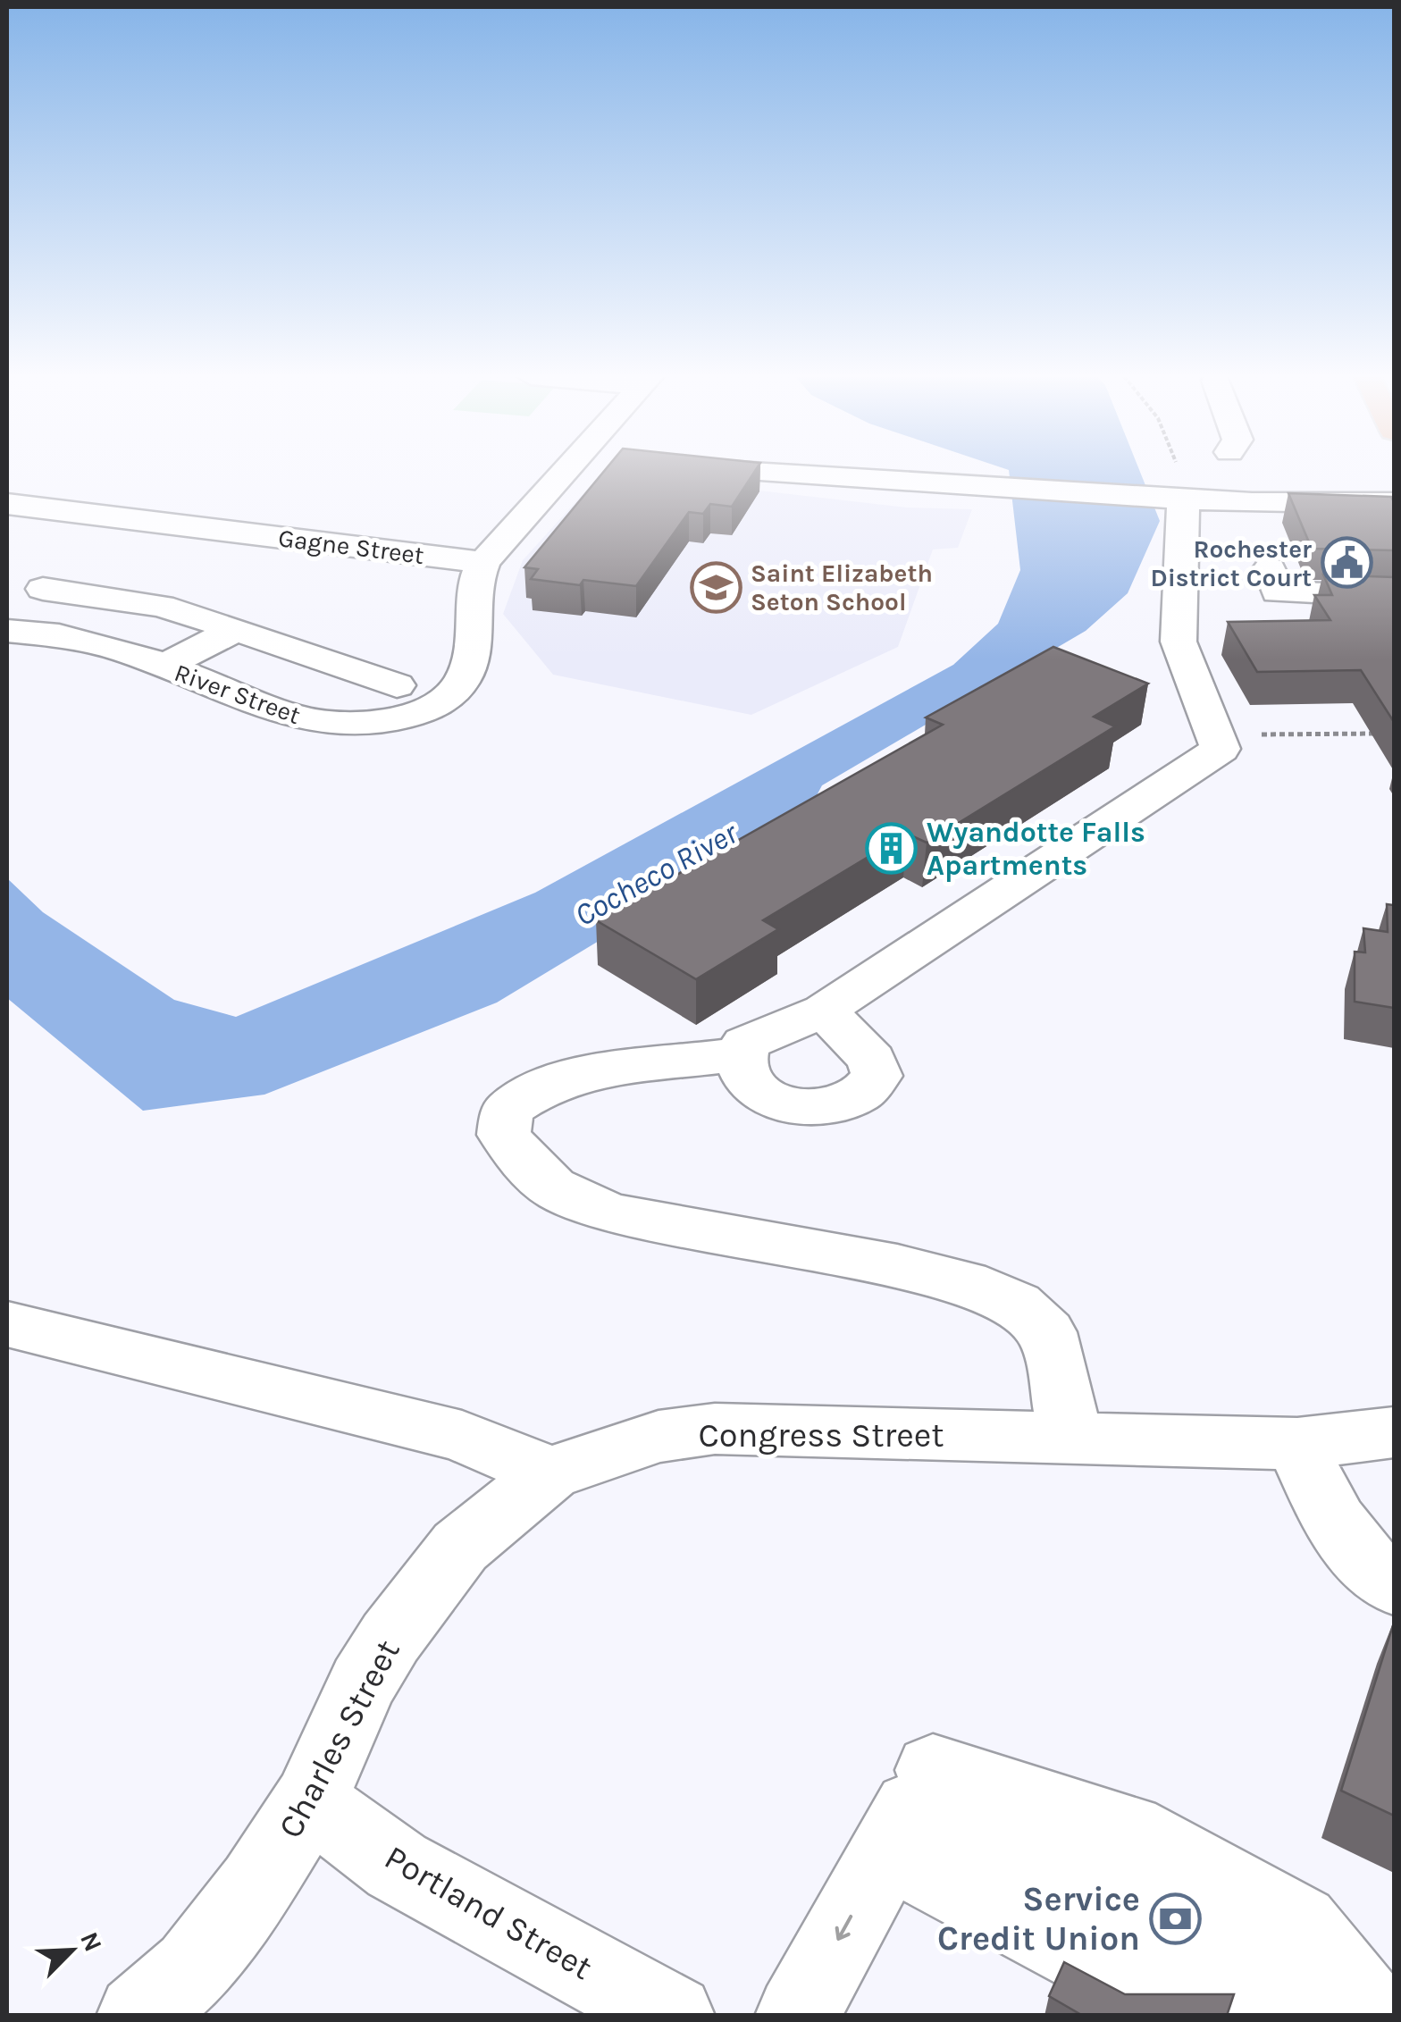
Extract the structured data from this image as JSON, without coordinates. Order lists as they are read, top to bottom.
{
  "streets": {
    "street": [
      "Gagne Street",
      "River Street",
      "Congress Street",
      "Charles Street",
      "Portland Street"
    ]
  },
  "crossings": [
    ["Gagne Street", "River Street"],
    ["Congress Street", "Charles Street"],
    ["Charles Street", "Portland Street"]
  ],
  "water": ["Cocheco River"],
  "places": {
    "public building": ["Rochester District Court"],
    "school or university": ["Saint Elizabeth Seton School"],
    "building": ["Wyandotte Falls Apartments"],
    "bank": ["Service Credit Union"]
  },
  "north": "top right"
}
